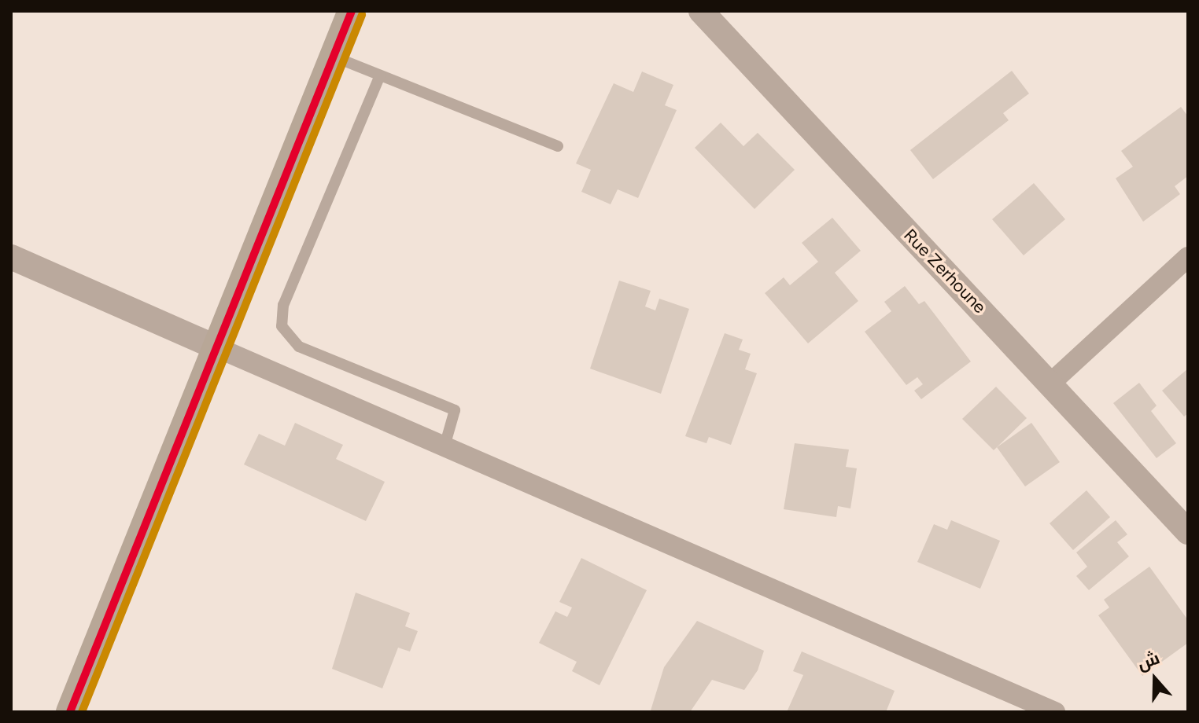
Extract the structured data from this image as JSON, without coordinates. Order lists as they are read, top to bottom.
{
  "streets": {
    "street": ["Rue Zerhoune"]
  },
  "north": "top"
}
